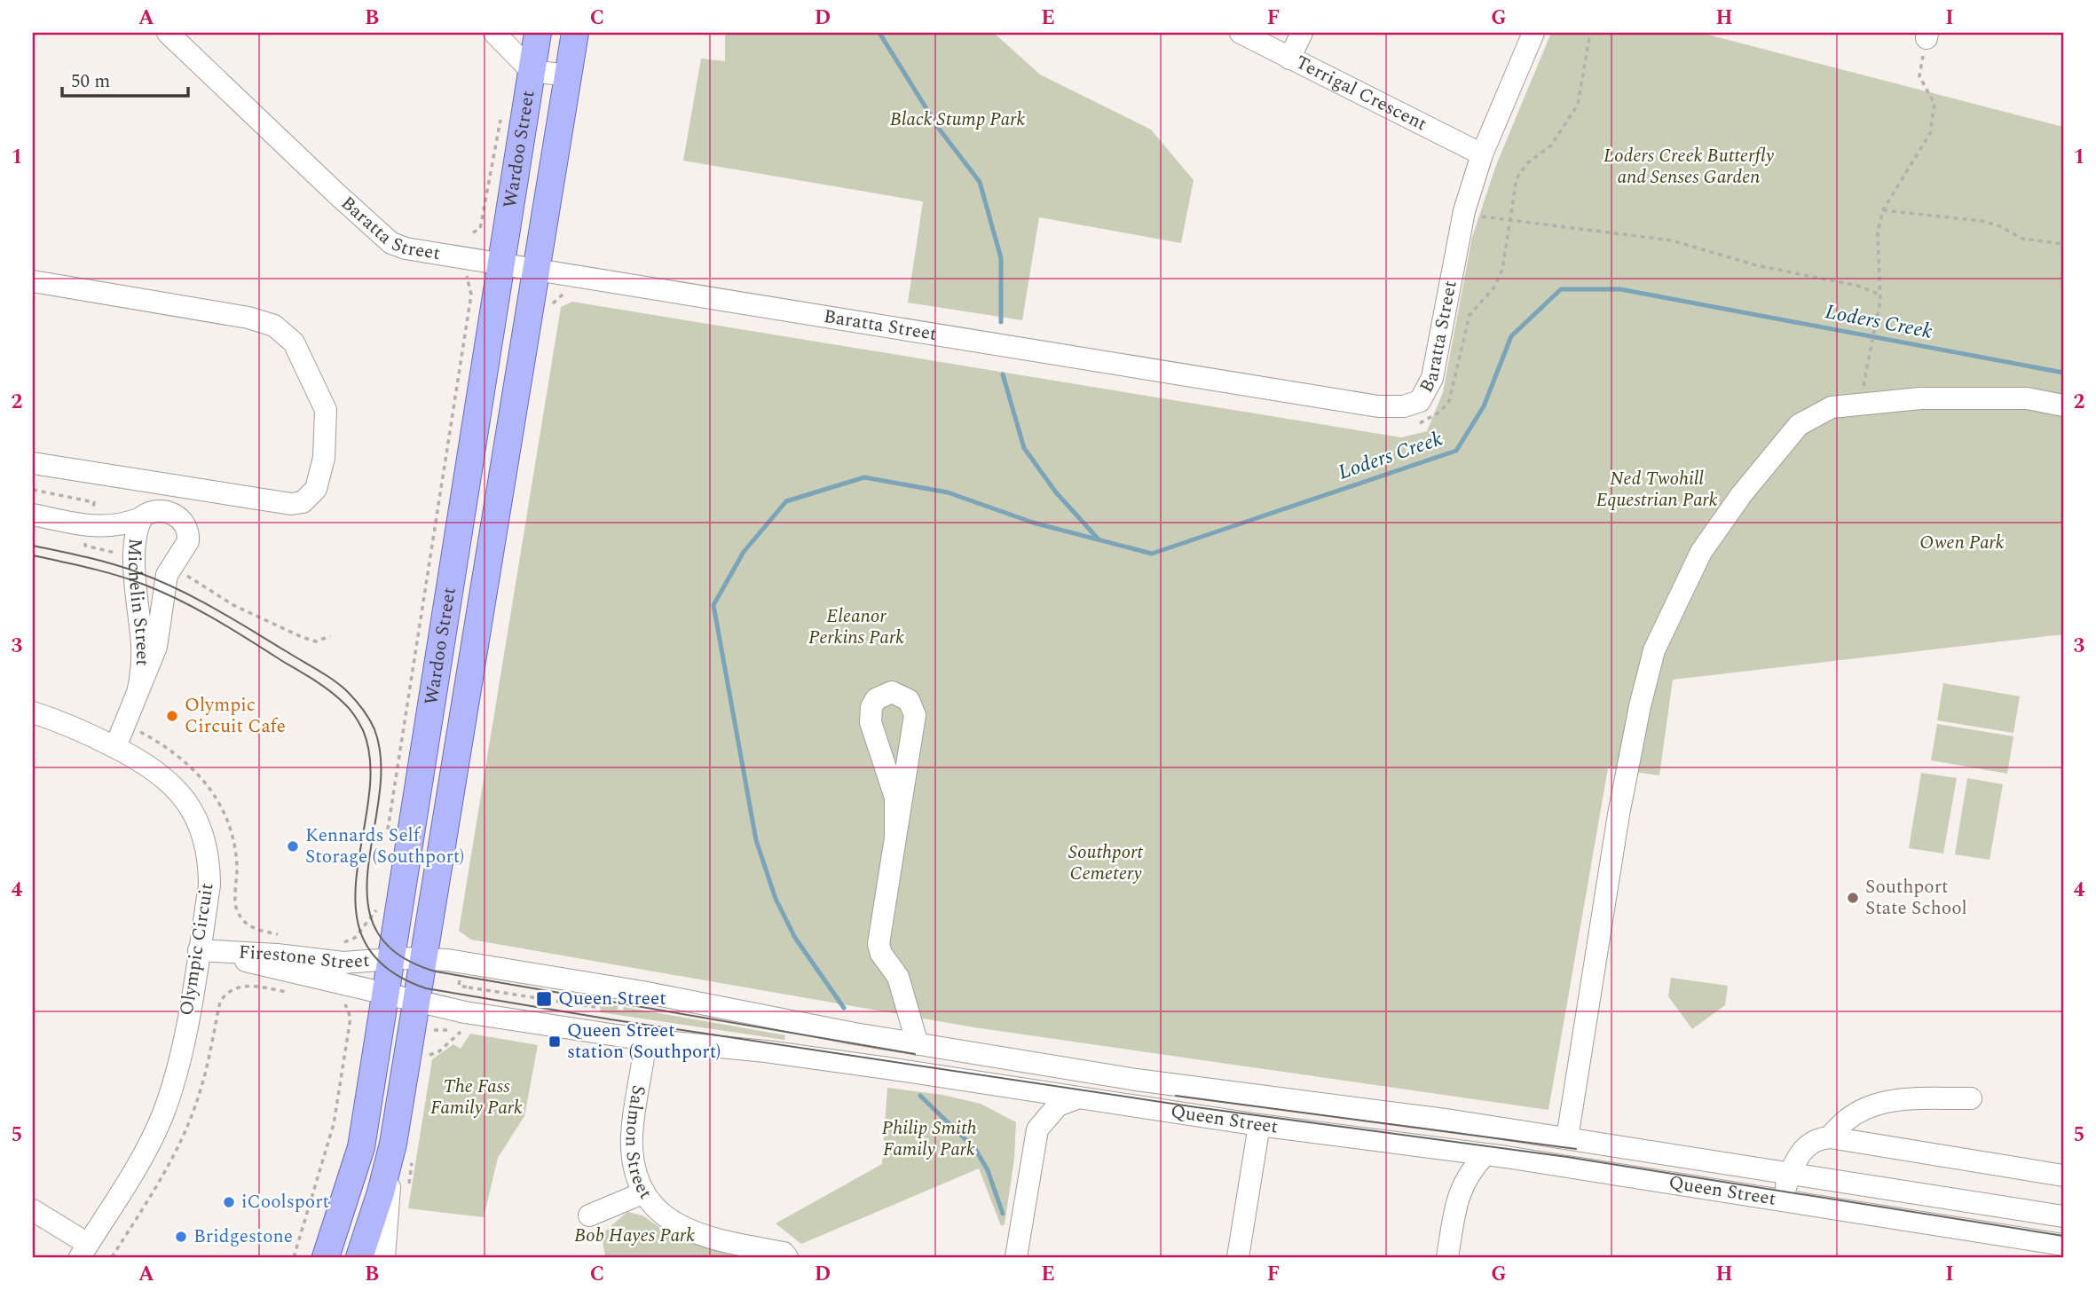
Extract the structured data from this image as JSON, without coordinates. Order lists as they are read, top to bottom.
{
  "streets": {
    "main road": ["Wardoo Street"],
    "street": [
      "Terrigal Crescent",
      "Baratta Street",
      "Michelin Street",
      "Olympic Circuit",
      "Firestone Street",
      "Queen Street",
      "Salmon Street"
    ]
  },
  "crossings": [
    ["Terrigal Crescent", "Baratta Street"],
    ["Wardoo Street", "Baratta Street"],
    ["Wardoo Street", "Firestone Street"],
    ["Wardoo Street", "Queen Street"],
    ["Michelin Street", "Olympic Circuit"],
    ["Olympic Circuit", "Firestone Street"],
    ["Firestone Street", "Queen Street"],
    ["Queen Street", "Salmon Street"]
  ],
  "water": ["Loders Creek"],
  "parks": [
    "Black Stump Park",
    "Loders Creek Butterfly and Senses Garden",
    "Ned Twohill Equestrian Park",
    "Owen Park",
    "Eleanor Perkins Park",
    "Southport Cemetery",
    "The Fass Family Park",
    "Philip Smith Family Park",
    "Bob Hayes Park"
  ],
  "places": {
    "other": [
      "Olympic Circuit Cafe",
      "Kennards Self Storage (Southport)",
      "Southport State School",
      "iCoolsport",
      "Bridgestone"
    ],
    "transit": ["Queen Street", "Queen Street station (Southport)"]
  },
  "scale_bar": "50 m",
  "grid": {
    "columns": [
      "A",
      "B",
      "C",
      "D",
      "E",
      "F",
      "G",
      "H",
      "I"
    ],
    "rows": [
      "1",
      "2",
      "3",
      "4",
      "5"
    ]
  }
}
